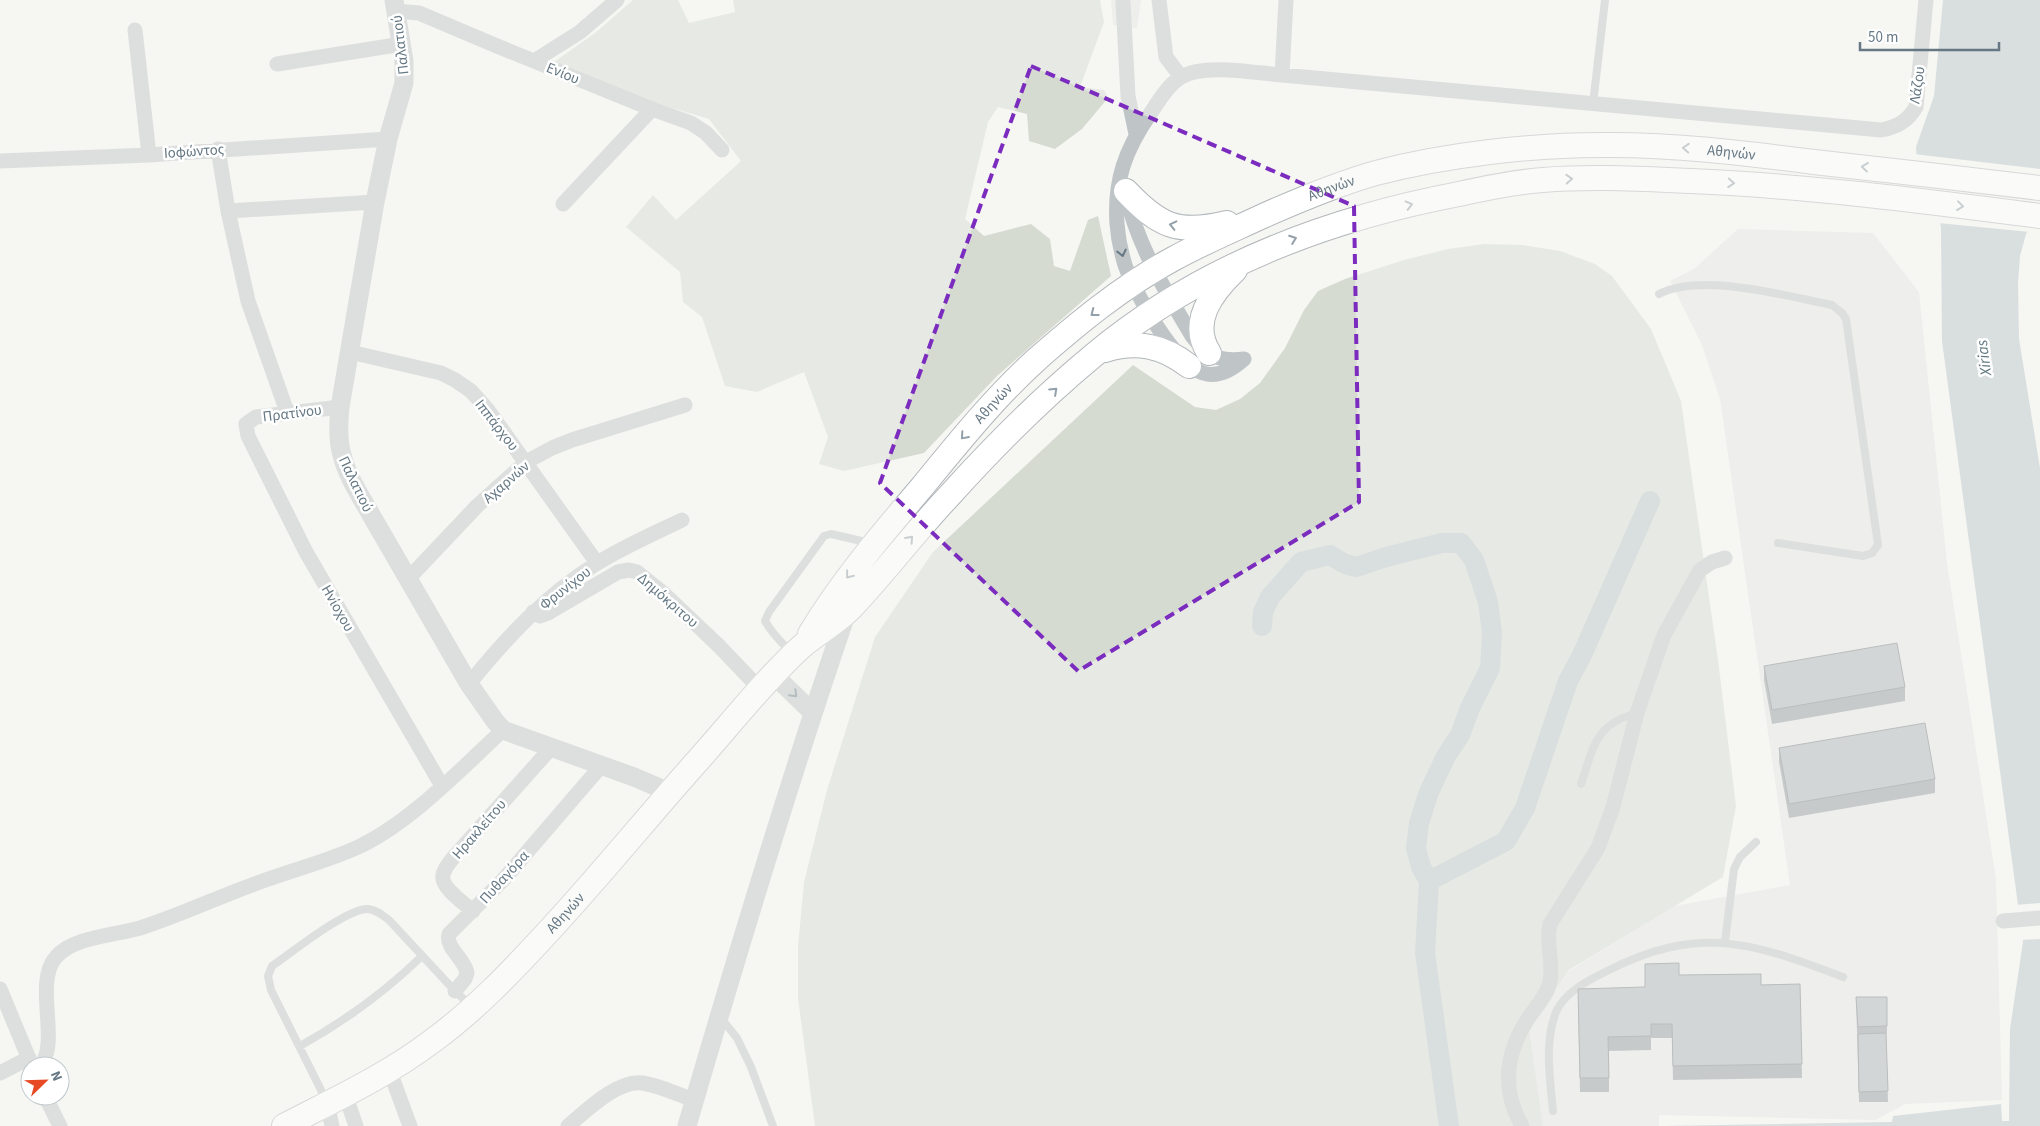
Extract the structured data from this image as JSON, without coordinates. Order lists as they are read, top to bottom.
{
  "streets": {
    "main road": ["Αθηνών"],
    "street": [
      "Παλατιού",
      "Ενίου",
      "Λάζου",
      "Ιοφώντος",
      "Πρατίνου",
      "Ιππάρχου",
      "Αχαρνών",
      "Φρυνίχου",
      "Δημόκριτου",
      "Ηνίοχου",
      "Ηρακλείτου",
      "Πυθαγόρα"
    ]
  },
  "crossings": [
    ["Παλατιού", "Ενίου"],
    ["Παλατιού", "Ιοφώντος"],
    ["Παλατιού", "Αθηνών"],
    ["Παλατιού", "Πρατίνου"],
    ["Παλατιού", "Ιππάρχου"],
    ["Παλατιού", "Αχαρνών"],
    ["Παλατιού", "Φρυνίχου"],
    ["Παλατιού", "Ηρακλείτου"],
    ["Παλατιού", "Πυθαγόρα"],
    ["Αθηνών", "Δημόκριτου"],
    ["Πρατίνου", "Ηνίοχου"],
    ["Ιππάρχου", "Αχαρνών"],
    ["Ιππάρχου", "Φρυνίχου"],
    ["Φρυνίχου", "Δημόκριτου"],
    ["Ηρακλείτου", "Πυθαγόρα"]
  ],
  "water": ["Xirias"],
  "scale_bar": "50 m",
  "north": "top right"
}
